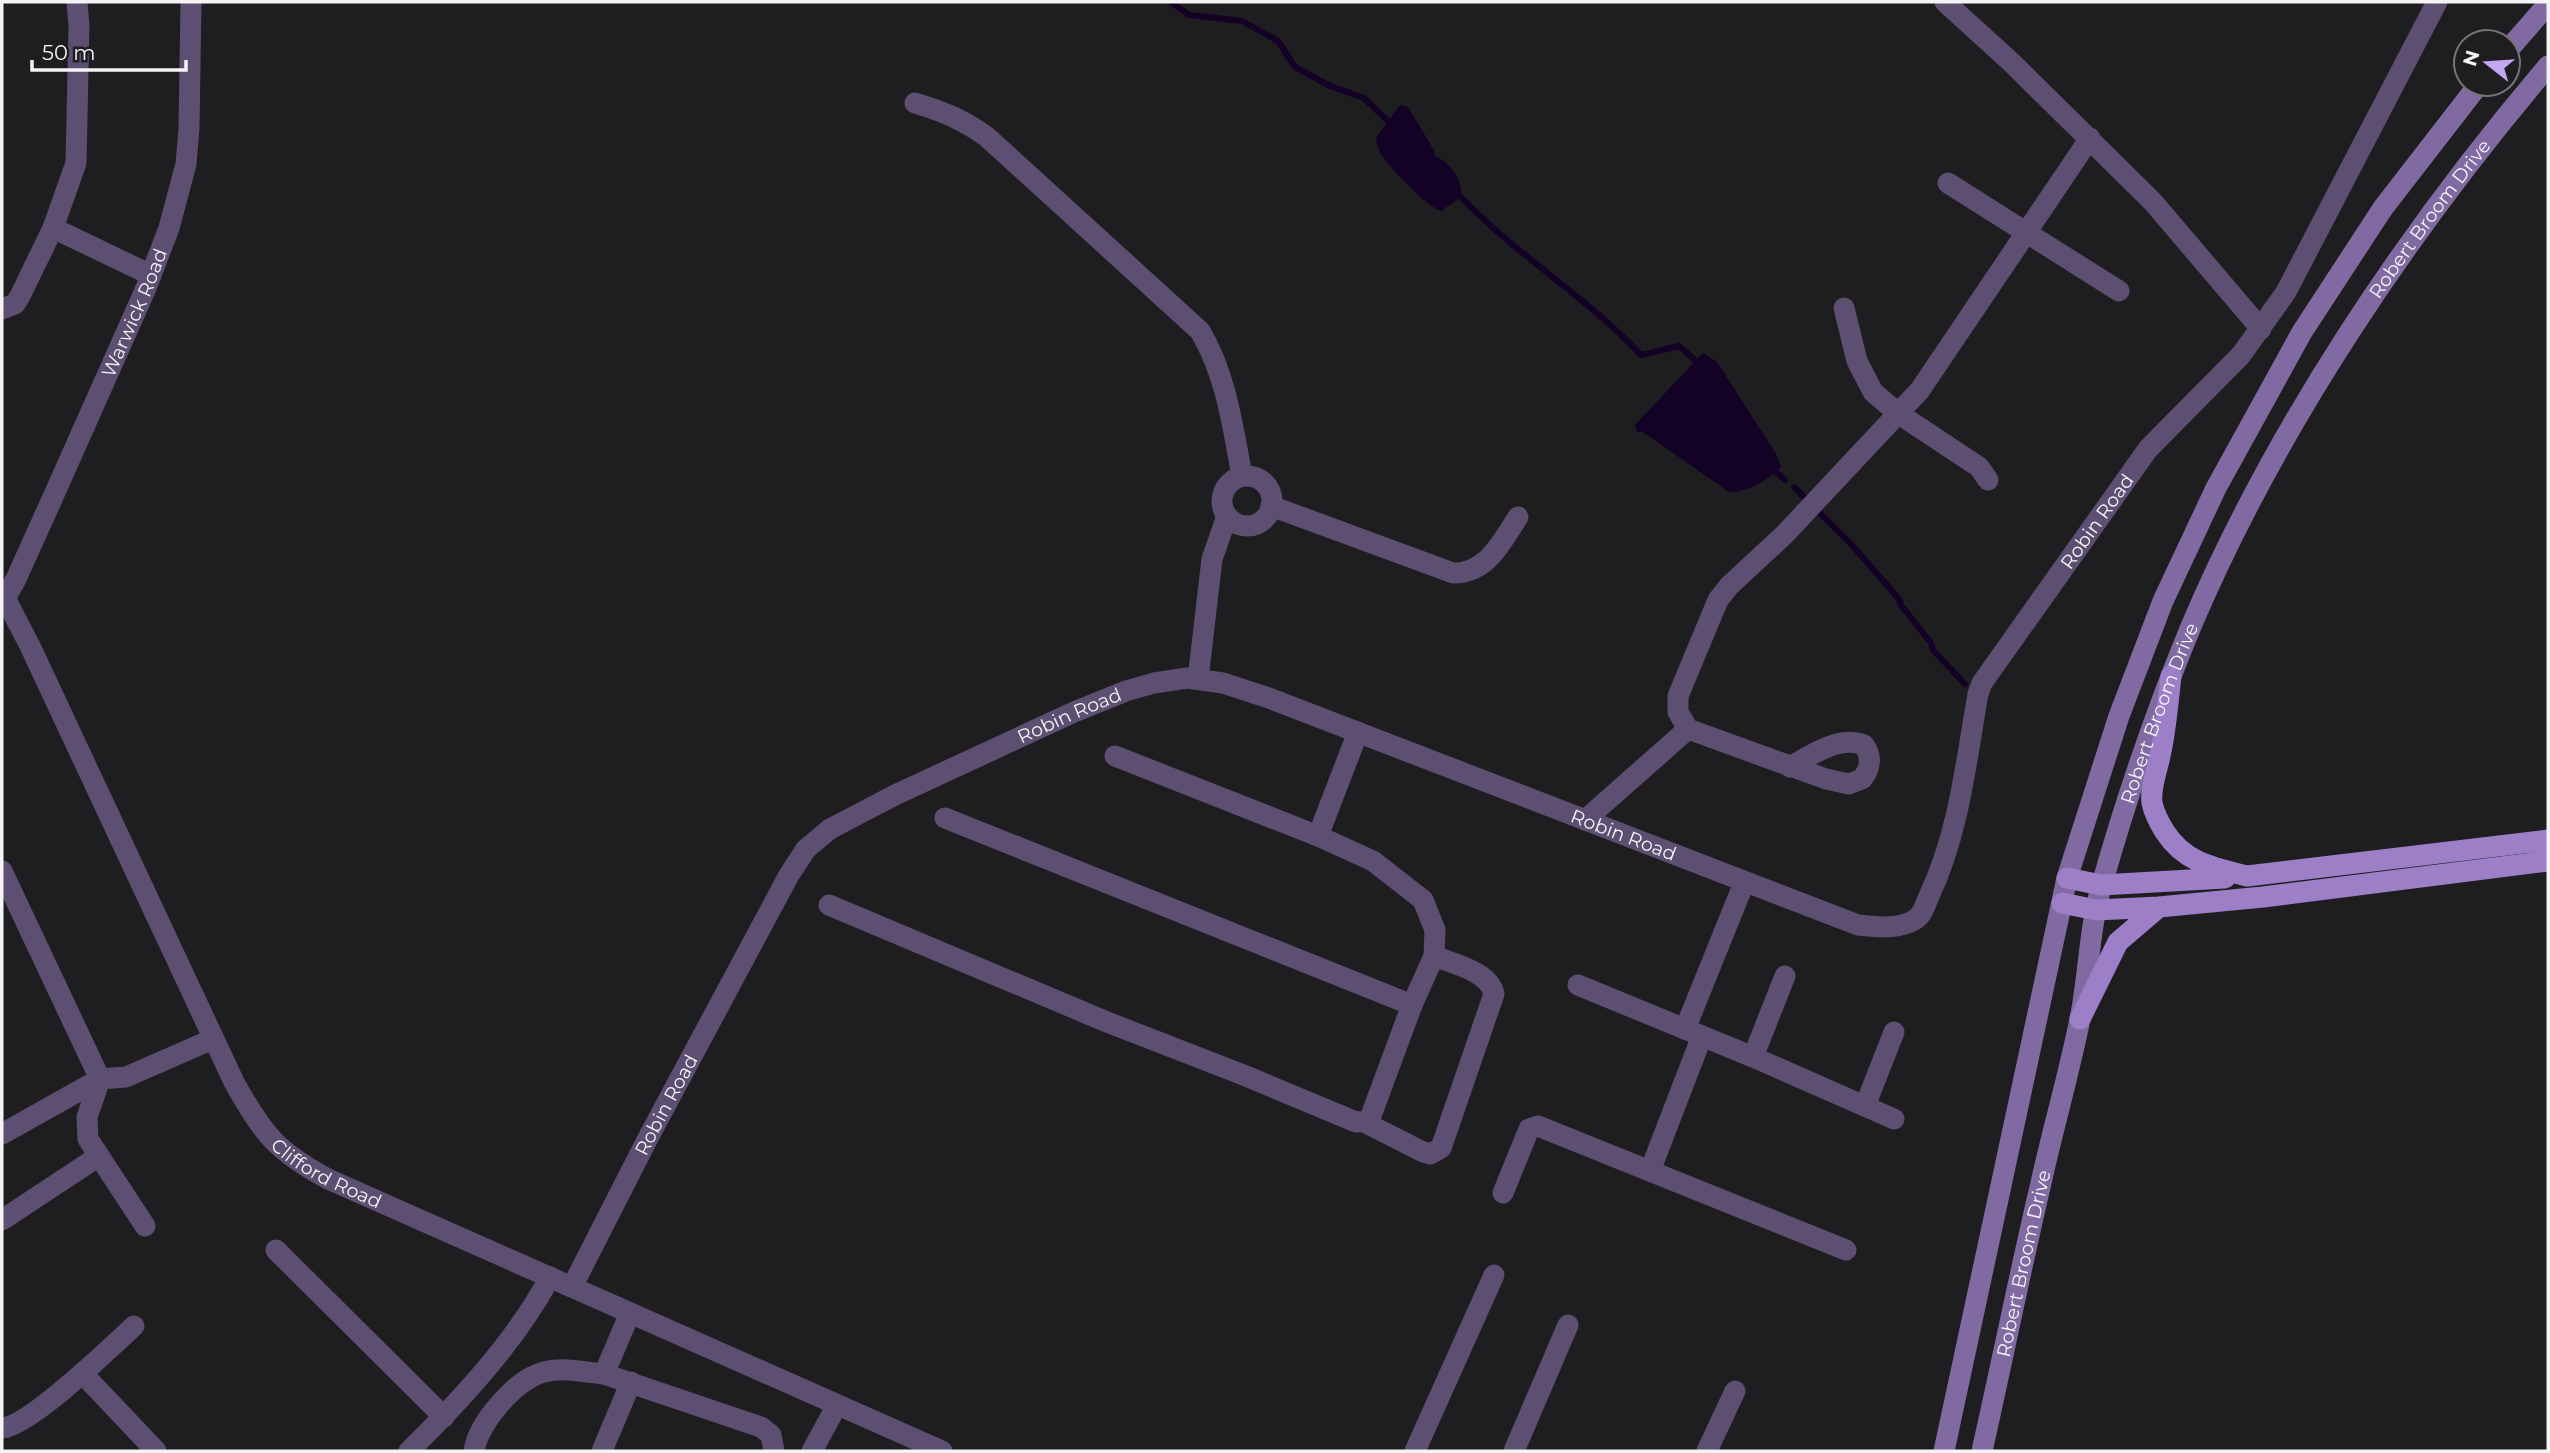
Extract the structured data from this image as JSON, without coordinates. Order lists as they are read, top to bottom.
{
  "streets": {
    "street": [
      "Robert Broom Drive",
      "Warwick Road",
      "Robin Road",
      "Clifford Road"
    ]
  },
  "crossings": [
    ["Warwick Road", "Clifford Road"],
    ["Robin Road", "Clifford Road"]
  ],
  "scale_bar": "50 m",
  "north": "left"
}
